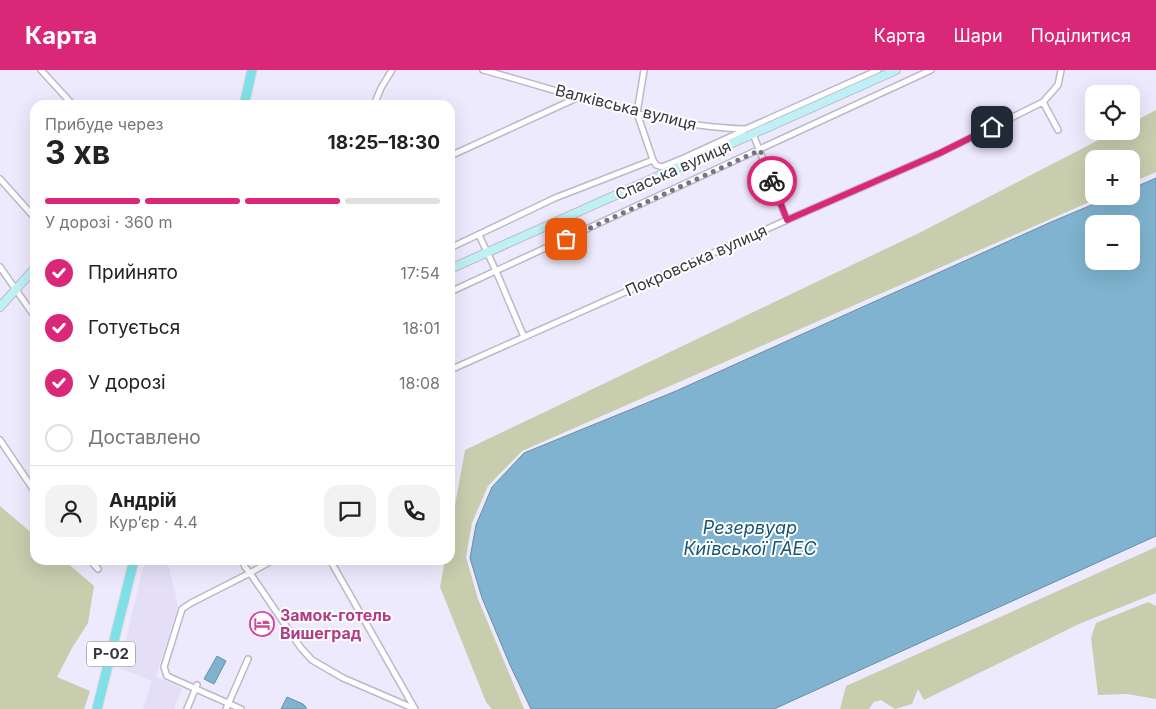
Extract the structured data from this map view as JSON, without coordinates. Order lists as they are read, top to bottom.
{
  "streets": {
    "main road": ["Р-02"],
    "street": ["Валківська вулиця", "Спаська вулиця", "Покровська вулиця"]
  },
  "crossings": [
    ["Валківська вулиця", "Спаська вулиця"]
  ],
  "water": ["Резервуар Київської ГАЕС"],
  "places": {
    "hotel": ["Замок-готель Вишеград"]
  },
  "page": {
    "header": "Карта",
    "nav": ["Карта", "Шари", "Поділитися"],
    "map_buttons": ["+", "−"],
    "heading": ["3 хв", "Прибуде через", "18:25–18:30"],
    "panel": ["Андрій", "Кур’єр · 4.4"],
    "bar": "У дорозі · 360 m",
    "list": [
      ["Прийнято", "17:54"],
      ["Готується", "18:01"],
      ["У дорозі", "18:08"],
      "Доставлено"
    ]
  }
}
